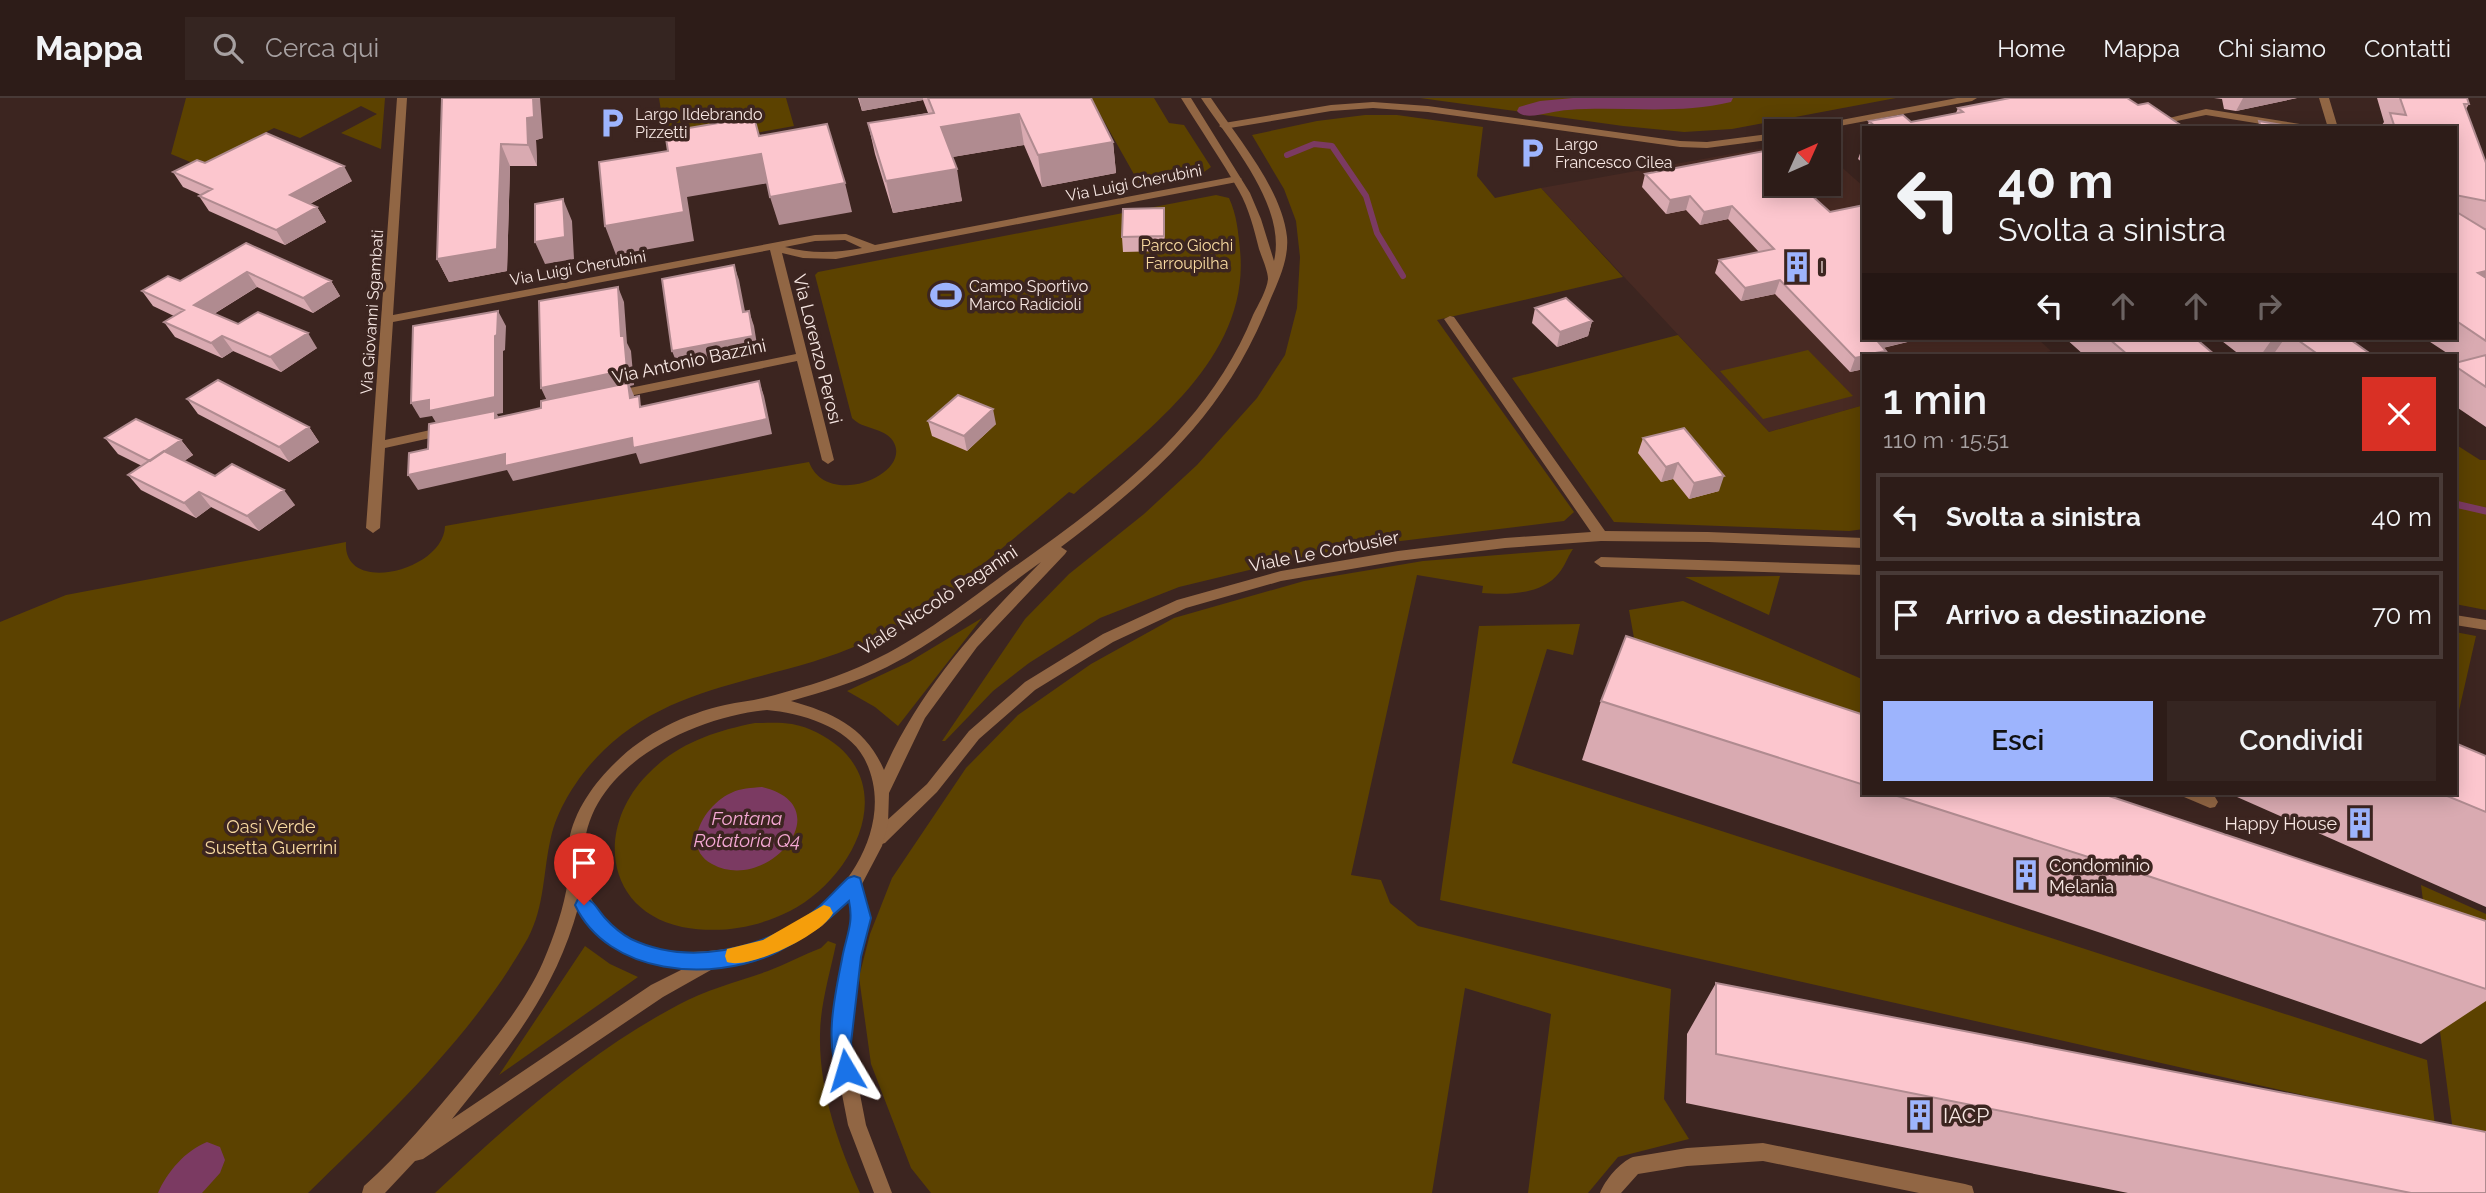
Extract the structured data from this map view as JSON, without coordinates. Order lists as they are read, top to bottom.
{
  "streets": {
    "street": [
      "Via Luigi Cherubini",
      "Via Giovanni Sgambati",
      "Via Lorenzo Perosi",
      "Via Antonio Bazzini",
      "Viale Le Corbusier",
      "Viale Niccolò Paganini"
    ]
  },
  "crossings": [
    ["Via Luigi Cherubini", "Via Giovanni Sgambati"],
    ["Via Luigi Cherubini", "Via Lorenzo Perosi"],
    ["Via Lorenzo Perosi", "Via Antonio Bazzini"]
  ],
  "water": ["Fontana Rotatoria Q4"],
  "parks": ["Parco Giochi Farroupilha", "Oasi Verde Susetta Guerrini"],
  "places": {
    "parking": ["Largo Ildebrando Pizzetti", "Largo Francesco Cilea"],
    "building": [
      "I",
      "Happy House",
      "Condominio Melania",
      "IACP"
    ],
    "sports": ["Campo Sportivo Marco Radicioli"]
  },
  "north": "top right",
  "page": {
    "header": "Mappa",
    "search": "Cerca qui",
    "nav": [
      "Home",
      "Mappa",
      "Chi siamo",
      "Contatti"
    ],
    "turn": ["40 m", "Svolta a sinistra"],
    "heading": ["1 min", "110 m · 15:51"],
    "list": [
      {
        "name": "Svolta a sinistra",
        "value": "40 m"
      },
      {
        "name": "Arrivo a destinazione",
        "value": "70 m"
      }
    ],
    "buttons": ["Esci", "Condividi"]
  }
}
